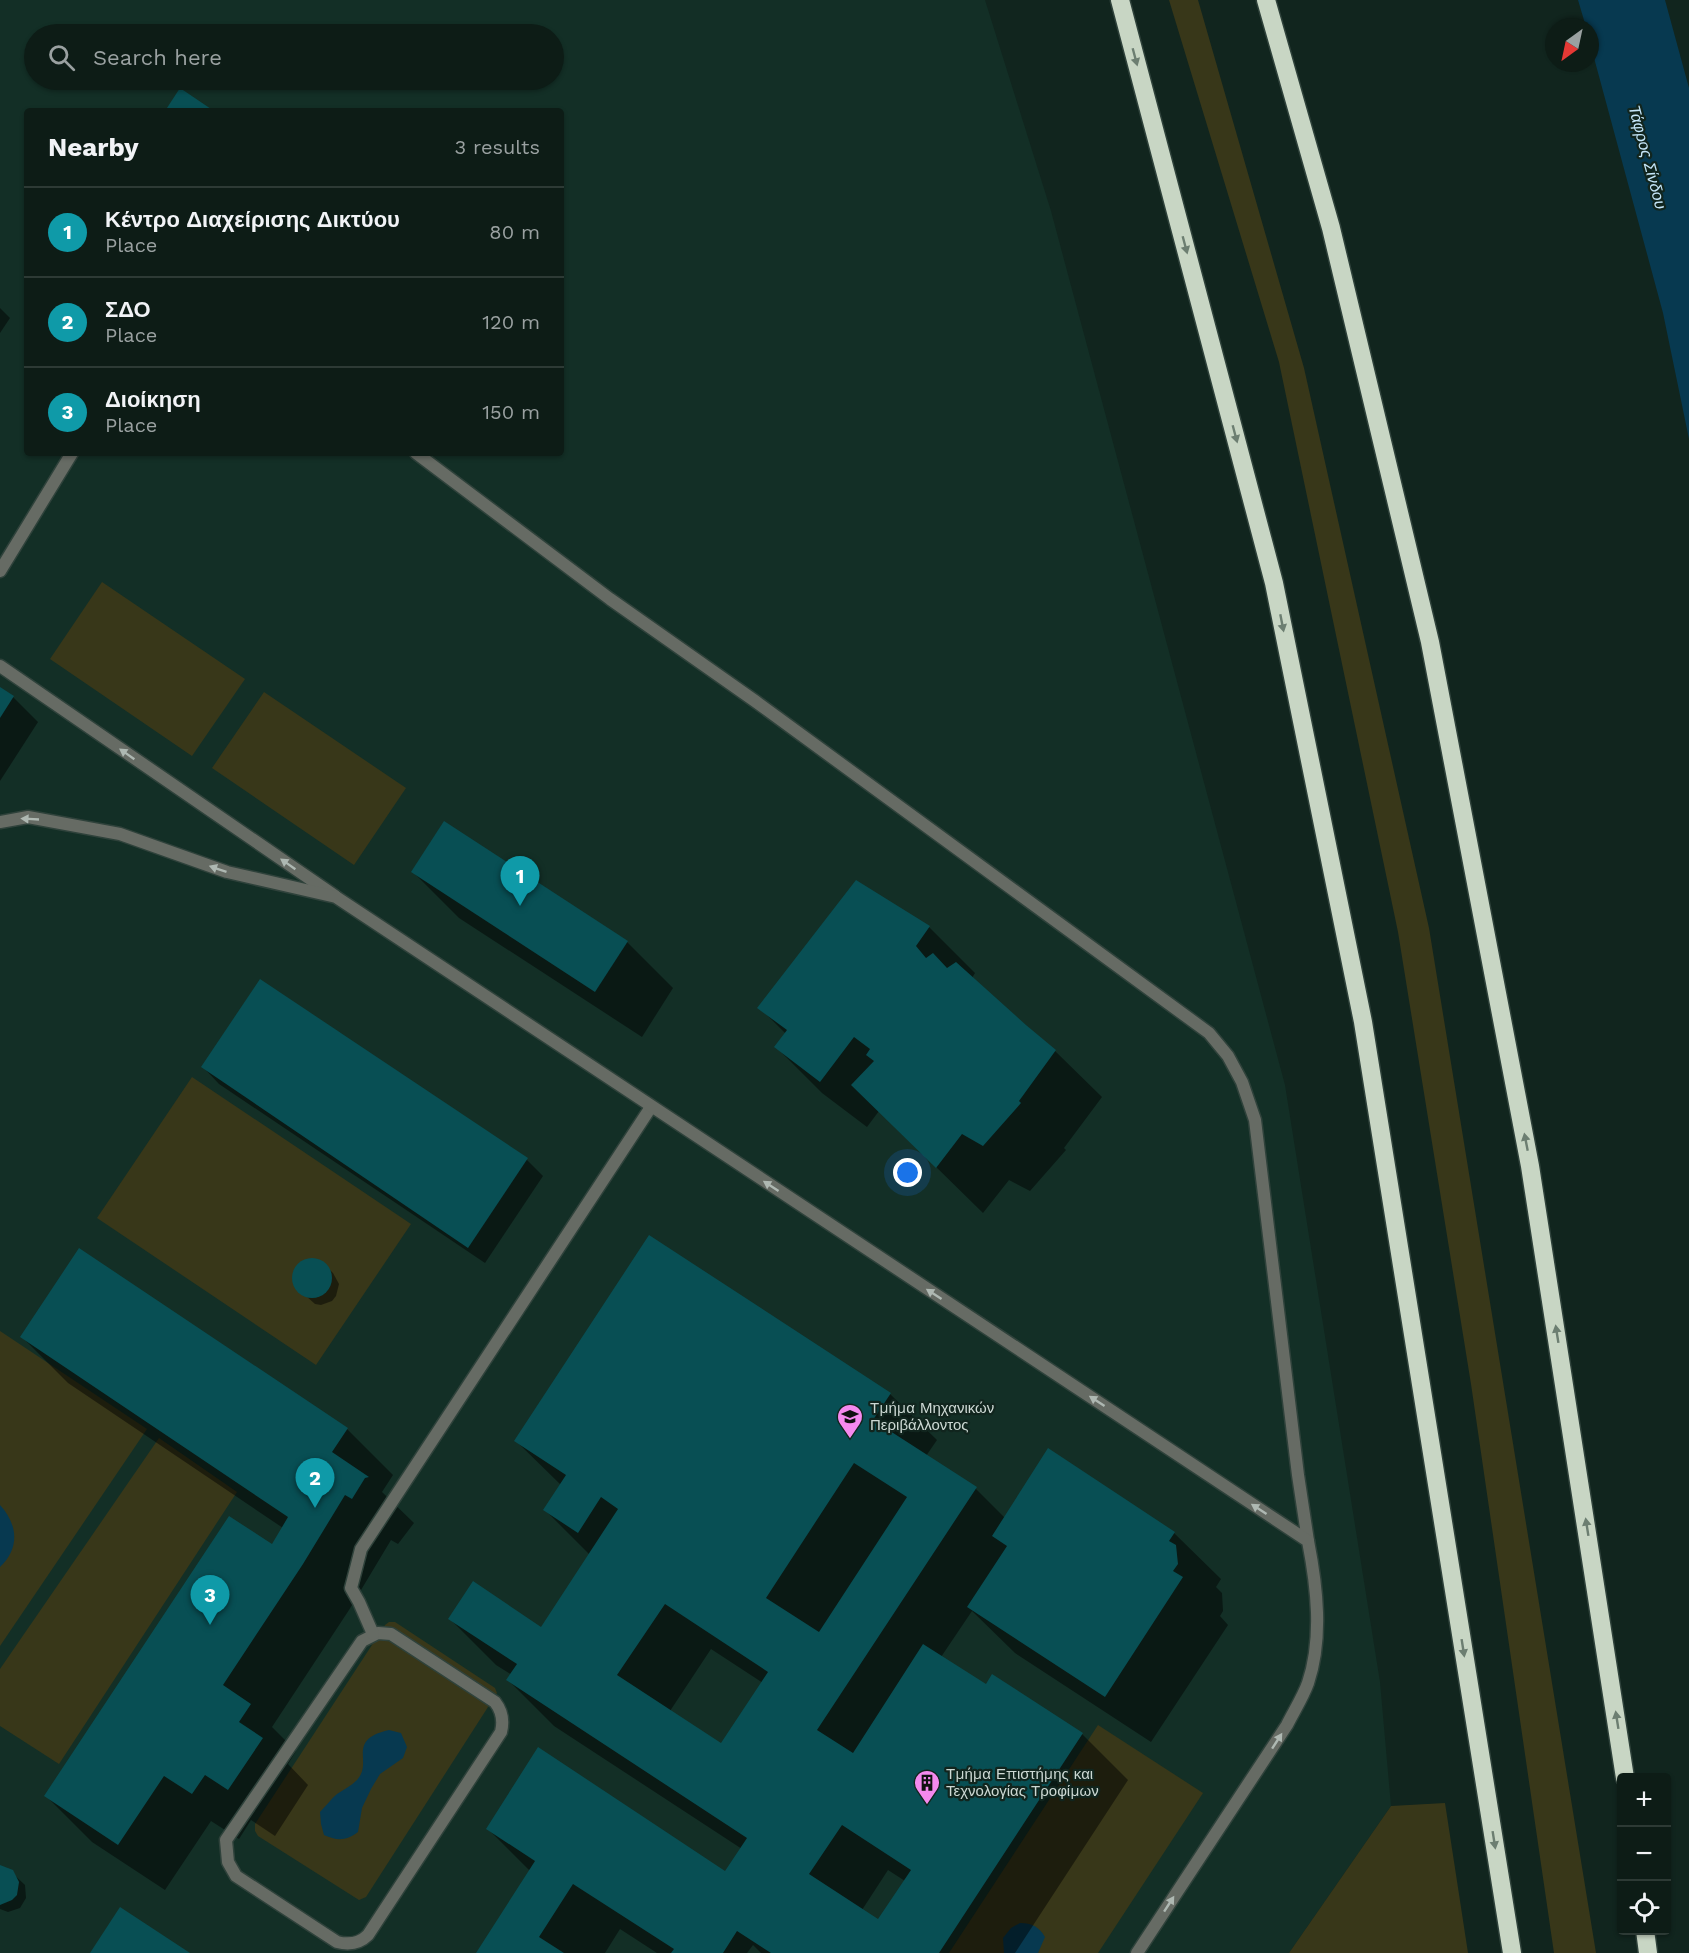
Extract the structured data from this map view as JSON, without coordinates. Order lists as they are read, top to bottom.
{
  "water": ["Τάφρος Σίνδου"],
  "places": {
    "school or university": ["Τμήμα Μηχανικών Περιβάλλοντος"],
    "building": ["Τμήμα Επιστήμης και Τεχνολογίας Τροφίμων"]
  },
  "north": "bottom left",
  "page": {
    "search": "Search here",
    "heading": ["Nearby", "3 results"],
    "list": [
      {
        "mark": "1",
        "name": "Κέντρο Διαχείρισης Δικτύου",
        "note": "Place",
        "value": "80 m"
      },
      {
        "mark": "2",
        "name": "ΣΔΟ",
        "note": "Place",
        "value": "120 m"
      },
      {
        "mark": "3",
        "name": "Διοίκηση",
        "note": "Place",
        "value": "150 m"
      }
    ],
    "pins": ["1", "2", "3"],
    "map_buttons": ["+", "−"]
  }
}
